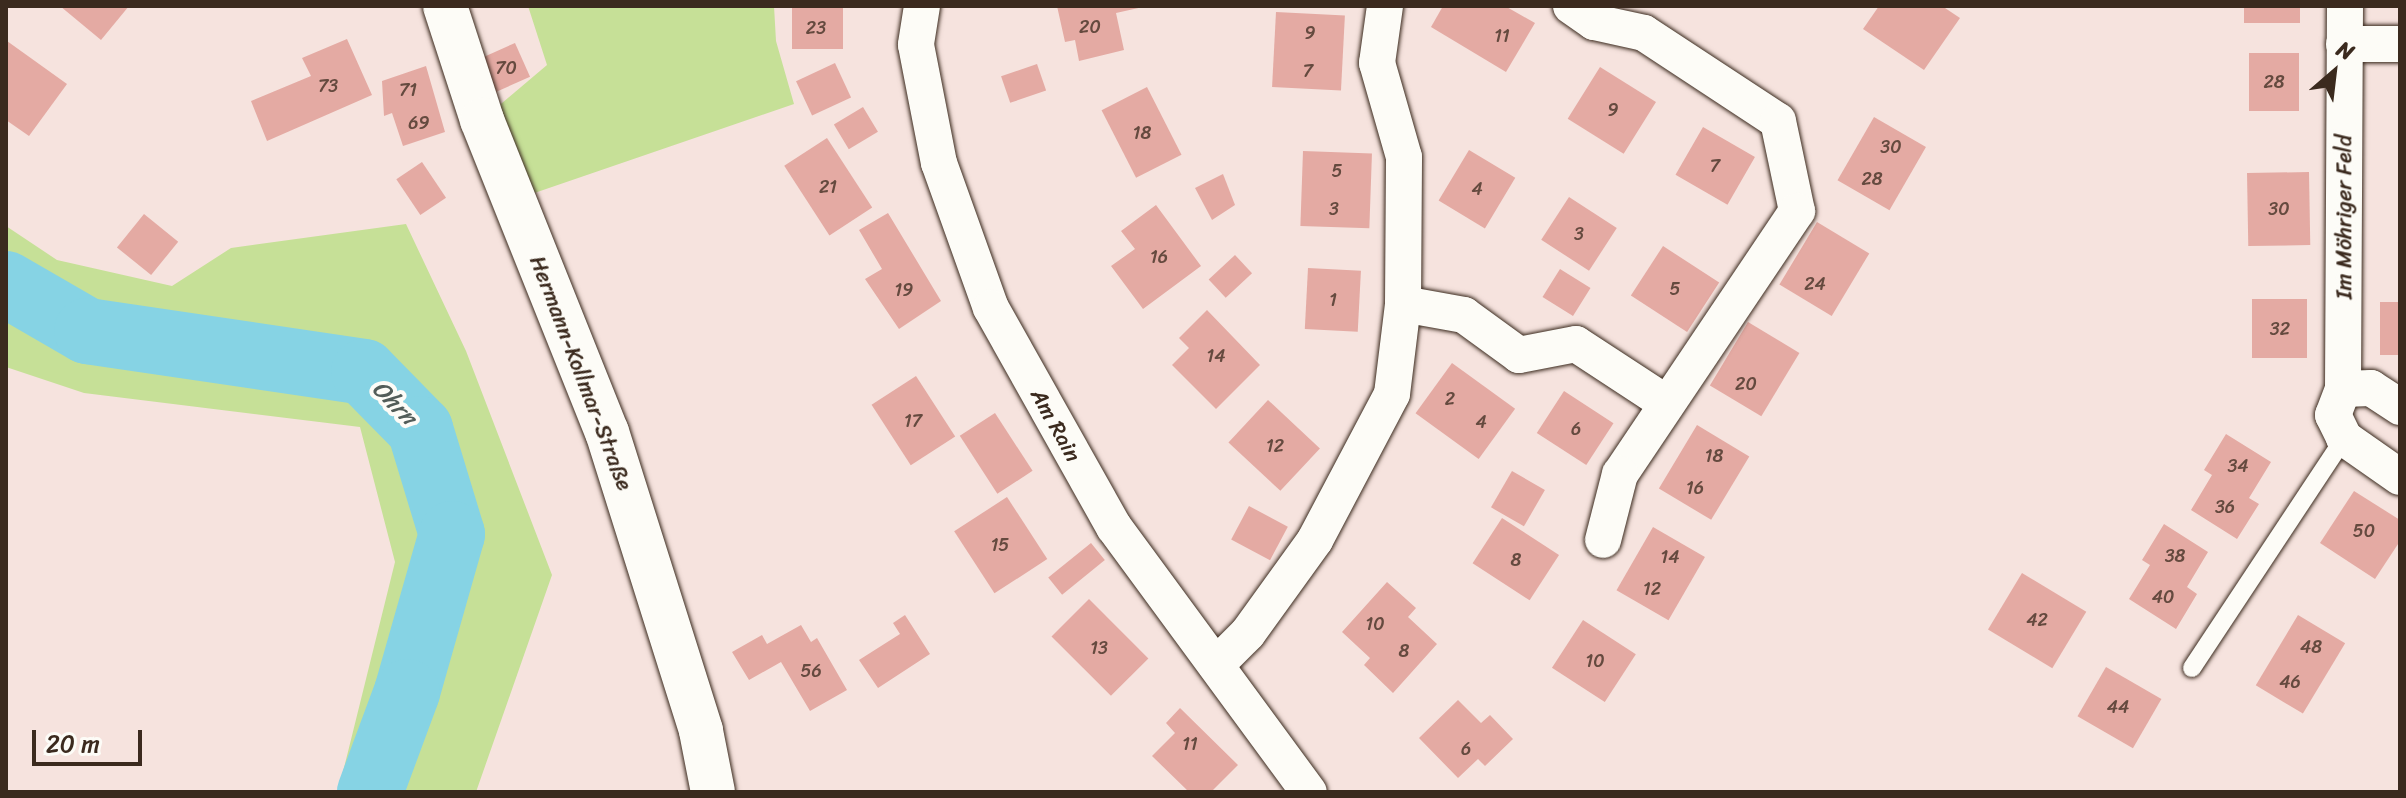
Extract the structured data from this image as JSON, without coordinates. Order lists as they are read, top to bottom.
{
  "streets": {
    "street": ["Im Möhriger Feld", "Hermann-Kollmar-Straße", "Am Rain"]
  },
  "water": ["Ohrn"],
  "house_numbers": [
    "20",
    "23",
    "9",
    "11",
    "70",
    "7",
    "28",
    "73",
    "71",
    "9",
    "69",
    "18",
    "30",
    "7",
    "5",
    "28",
    "21",
    "4",
    "3",
    "30",
    "3",
    "16",
    "24",
    "5",
    "19",
    "1",
    "32",
    "14",
    "20",
    "2",
    "17",
    "4",
    "6",
    "12",
    "18",
    "34",
    "16",
    "36",
    "50",
    "15",
    "38",
    "14",
    "8",
    "12",
    "40",
    "42",
    "10",
    "48",
    "13",
    "8",
    "10",
    "56",
    "46",
    "44",
    "11",
    "6"
  ],
  "scale_bar": "20 m",
  "north": "top right"
}
